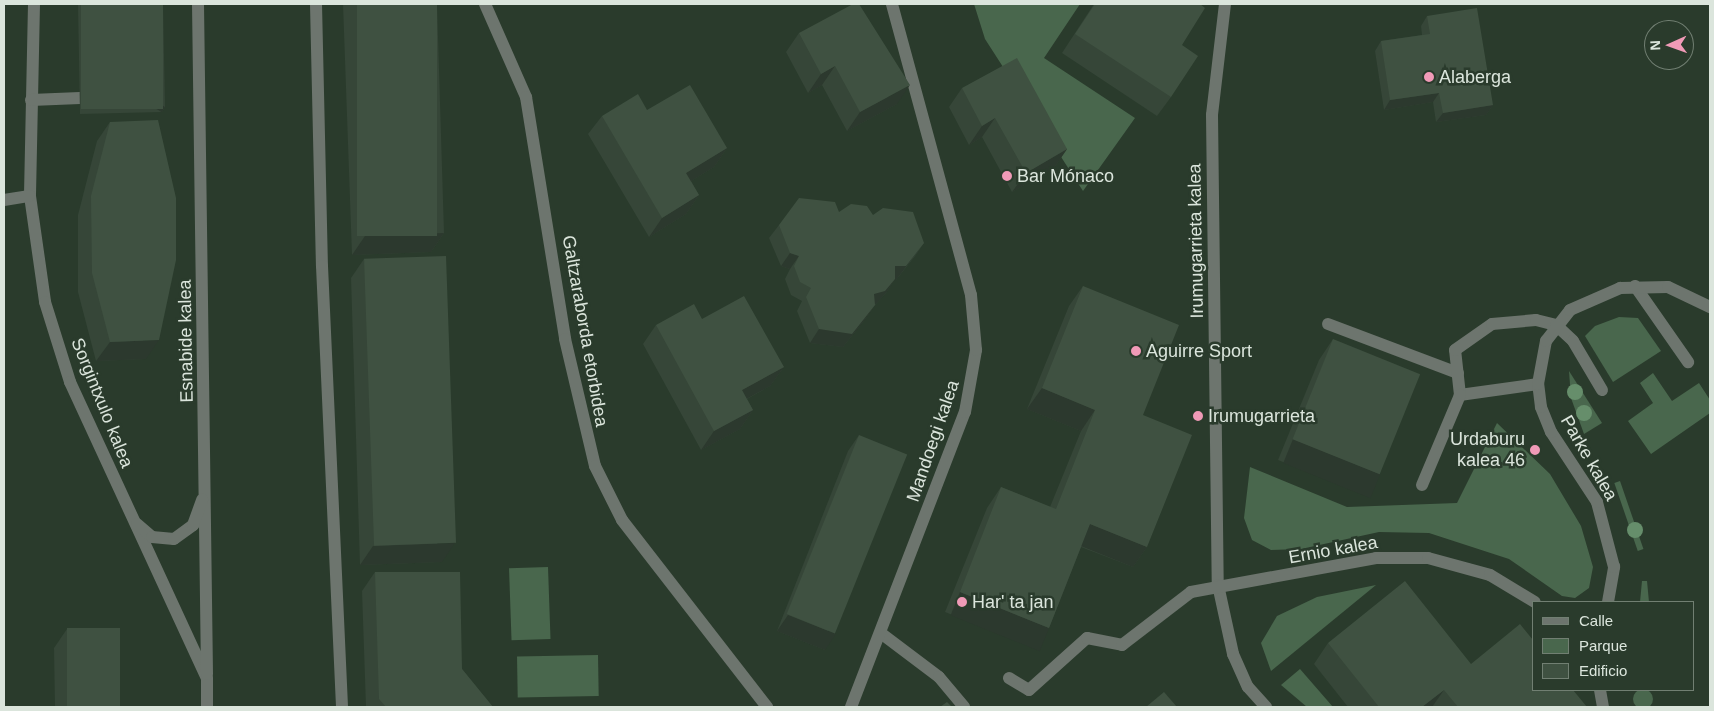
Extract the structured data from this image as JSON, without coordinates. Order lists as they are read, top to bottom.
{
  "streets": {
    "street": [
      "Irumugarrieta kalea",
      "Galtzaraborda etorbidea",
      "Esnabide kalea",
      "Sorgintxulo kalea",
      "Mandoegi kalea",
      "Parke kalea",
      "Ernio kalea"
    ]
  },
  "crossings": [
    ["Irumugarrieta kalea", "Ernio kalea"],
    ["Esnabide kalea", "Sorgintxulo kalea"]
  ],
  "places": [
    "Alaberga",
    "Bar Mónaco",
    "Aguirre Sport",
    "Irumugarrieta",
    "Urdaburu kalea 46",
    "Har' ta jan"
  ],
  "legend": ["Calle", "Parque", "Edificio"],
  "north": "left"
}
